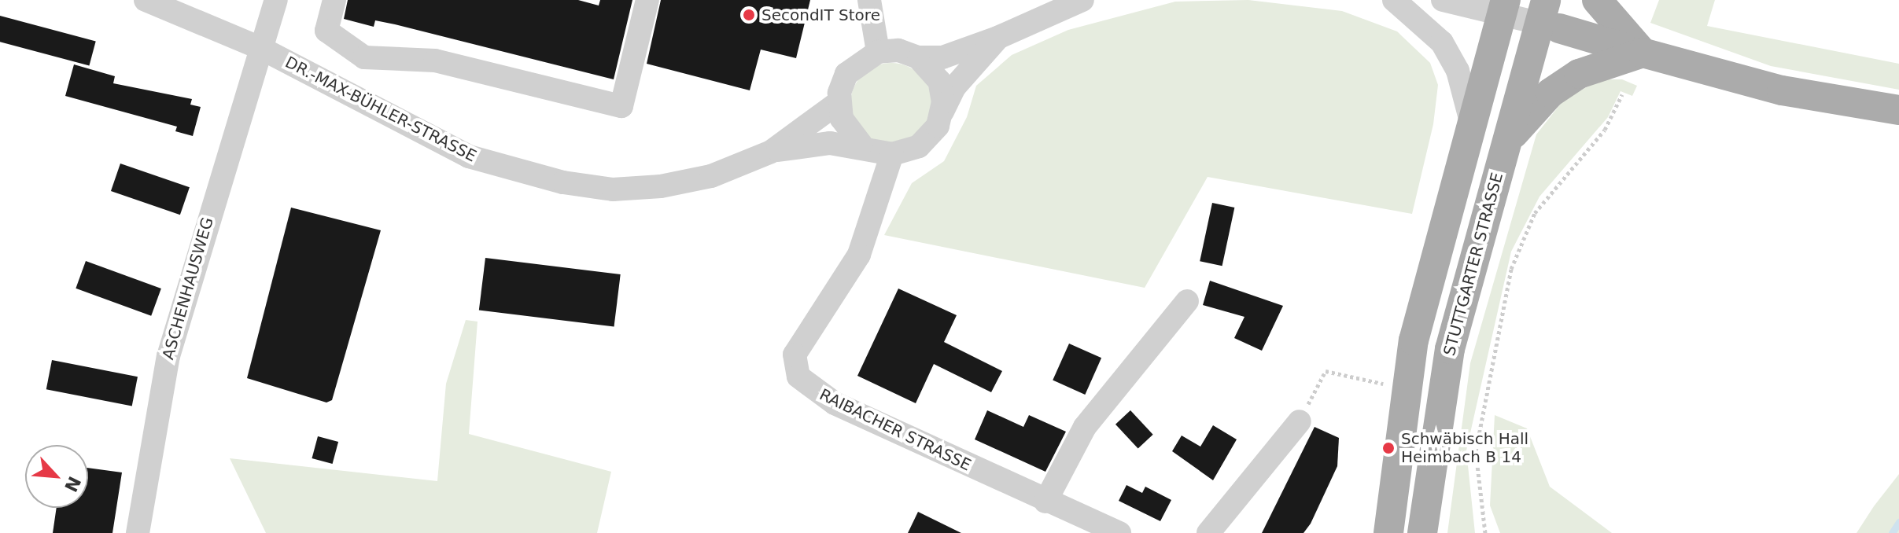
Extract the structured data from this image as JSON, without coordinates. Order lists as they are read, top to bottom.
{
  "streets": {
    "main road": ["STUTTGARTER STRASSE"],
    "street": ["DR.-MAX-BÜHLER-STRASSE", "ASCHENHAUSWEG", "RAIBACHER STRASSE"]
  },
  "crossings": [
    ["DR.-MAX-BÜHLER-STRASSE", "ASCHENHAUSWEG"],
    ["DR.-MAX-BÜHLER-STRASSE", "RAIBACHER STRASSE"]
  ],
  "places": ["SecondIT Store", "Schwäbisch Hall Heimbach B 14"],
  "north": "bottom right"
}
